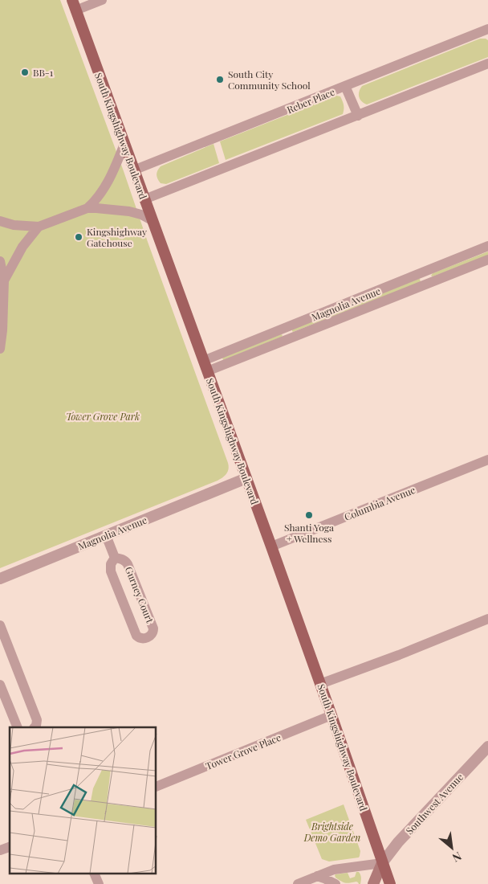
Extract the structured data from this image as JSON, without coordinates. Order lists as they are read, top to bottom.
{
  "streets": {
    "main road": ["South Kingshighway Boulevard"],
    "street": [
      "Reber Place",
      "Magnolia Avenue",
      "Columbia Avenue",
      "Gurney Court",
      "Tower Grove Place",
      "Southwest Avenue"
    ]
  },
  "crossings": [
    ["Reber Place", "South Kingshighway Boulevard"],
    ["South Kingshighway Boulevard", "Magnolia Avenue"],
    ["South Kingshighway Boulevard", "Columbia Avenue"],
    ["South Kingshighway Boulevard", "Tower Grove Place"],
    ["South Kingshighway Boulevard", "Southwest Avenue"],
    ["Magnolia Avenue", "Gurney Court"]
  ],
  "parks": ["Tower Grove Park", "Brightside Demo Garden"],
  "places": [
    "BB-1",
    "South City Community School",
    "Kingshighway Gatehouse",
    "Shanti Yoga + Wellness"
  ],
  "north": "bottom right"
}
